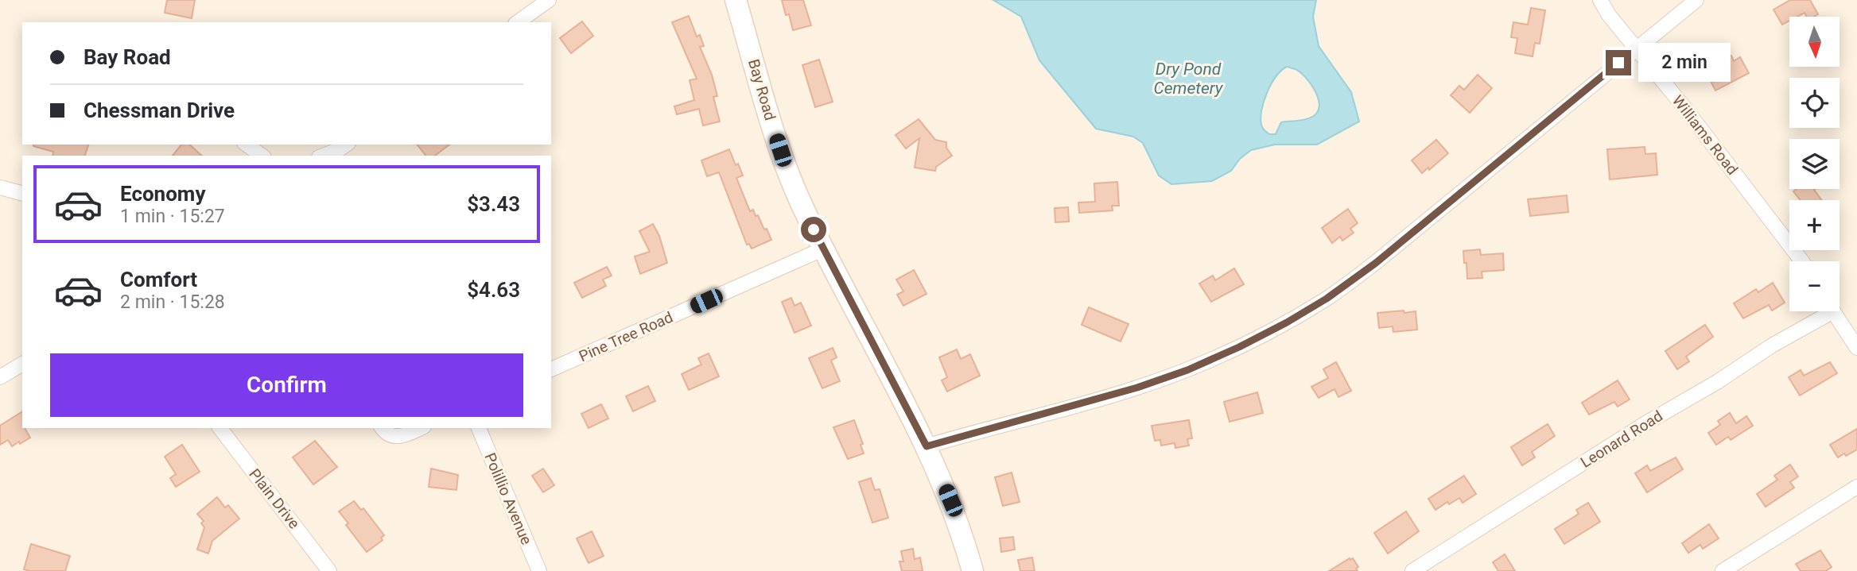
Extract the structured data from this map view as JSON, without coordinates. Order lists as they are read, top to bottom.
{
  "streets": {
    "main road": ["Bay Road"],
    "street": [
      "Williams Road",
      "Pine Tree Road",
      "Leonard Road",
      "Plain Drive",
      "Polillio Avenue"
    ]
  },
  "crossings": [
    ["Bay Road", "Pine Tree Road"]
  ],
  "water": ["Dry Pond Cemetery"],
  "north": "bottom",
  "page": {
    "map_buttons": ["+", "−"],
    "banner": ["Bay Road", "Chessman Drive"],
    "bubble": "2 min",
    "list": [
      {
        "name": "Economy",
        "note": "1 min · 15:27",
        "value": "$3.43"
      },
      {
        "name": "Comfort",
        "note": "2 min · 15:28",
        "value": "$4.63"
      }
    ],
    "buttons": "Confirm"
  }
}
